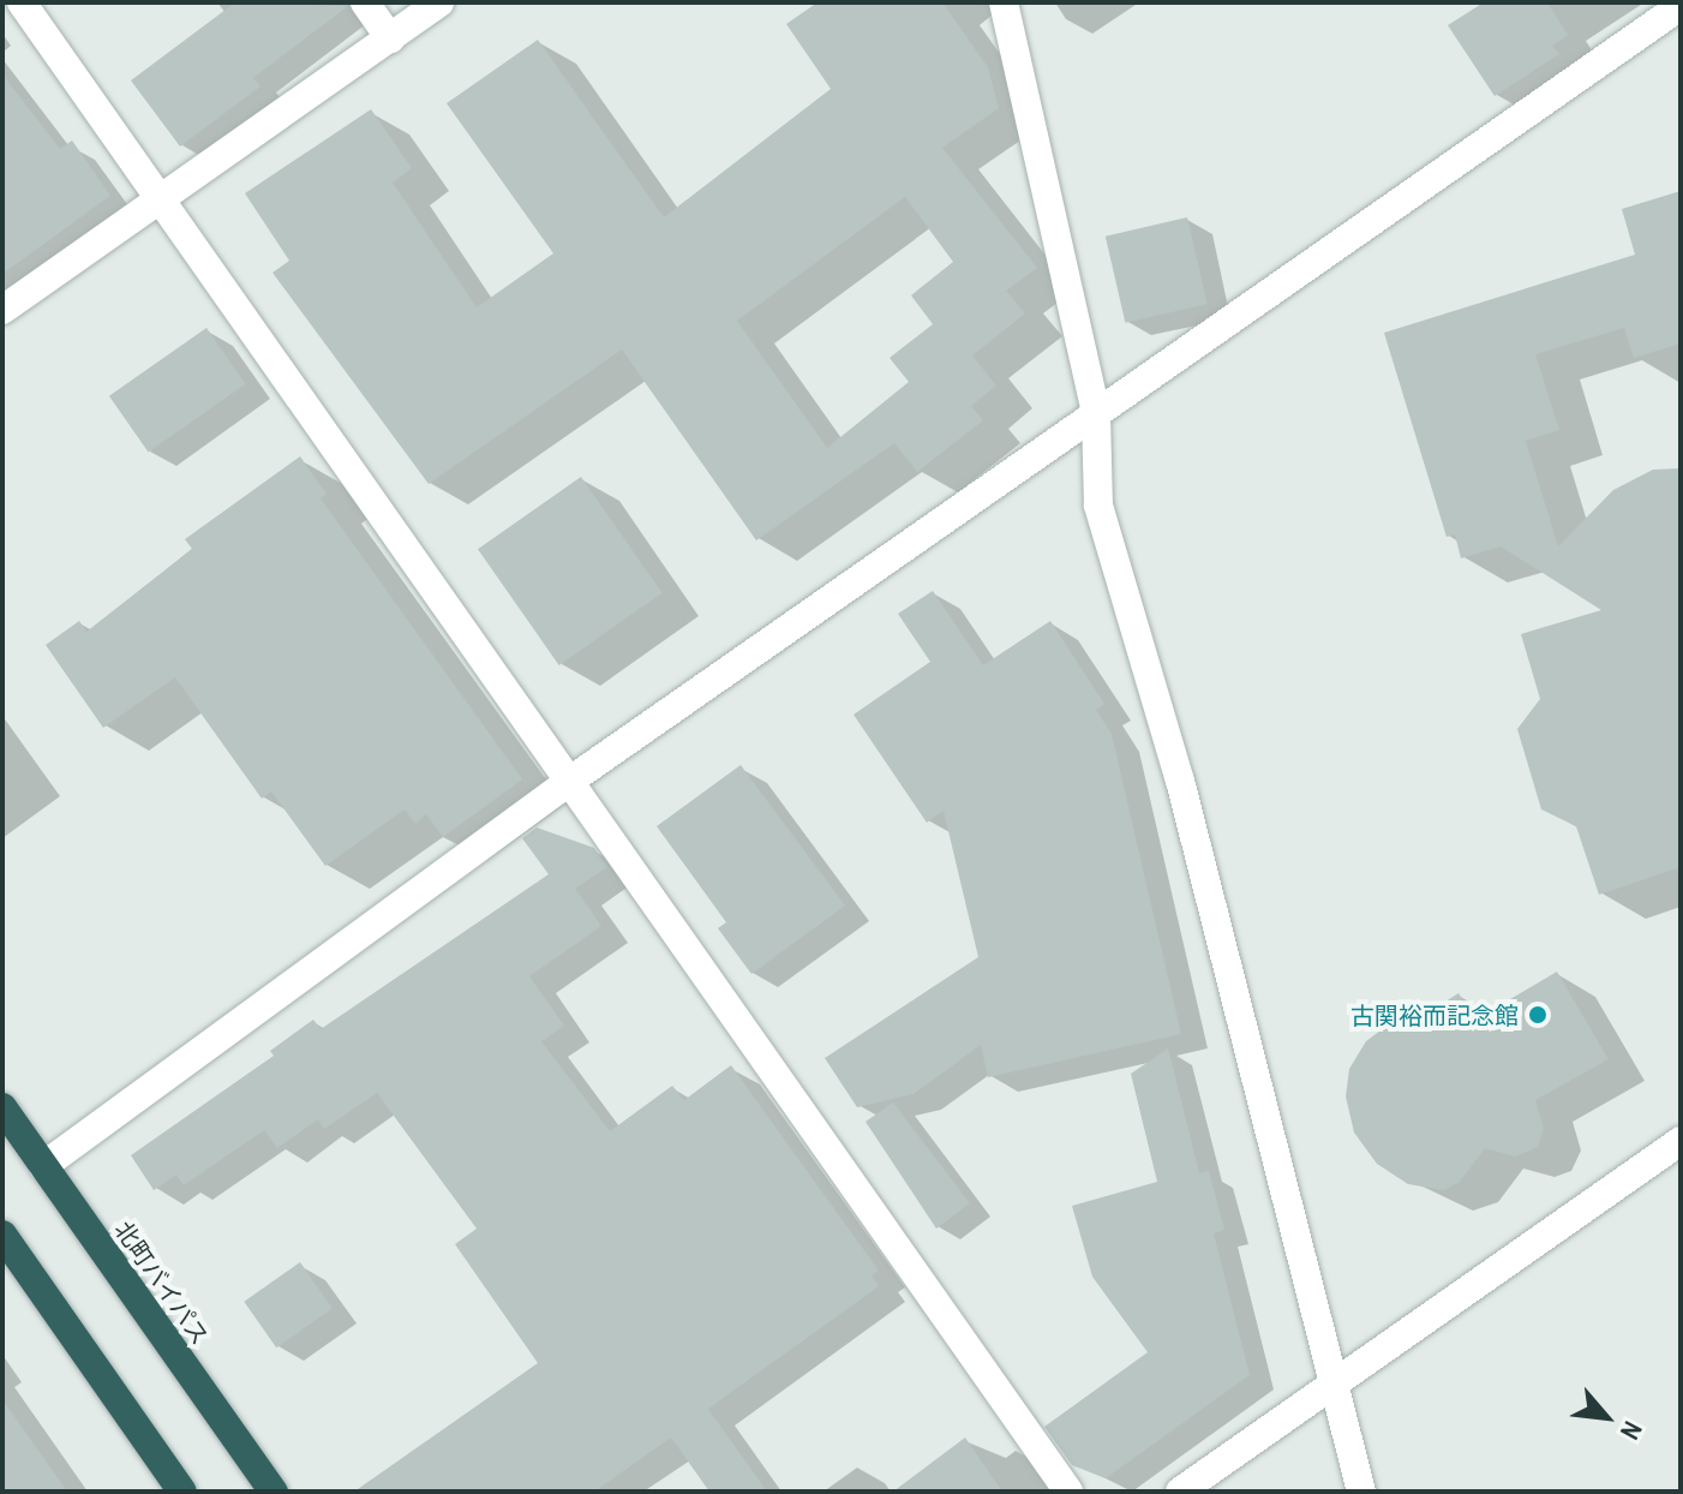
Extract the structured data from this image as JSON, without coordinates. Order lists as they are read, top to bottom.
{
  "streets": {
    "highway": ["北町バイパス"]
  },
  "places": ["古関裕而記念館"],
  "north": "bottom right"
}
